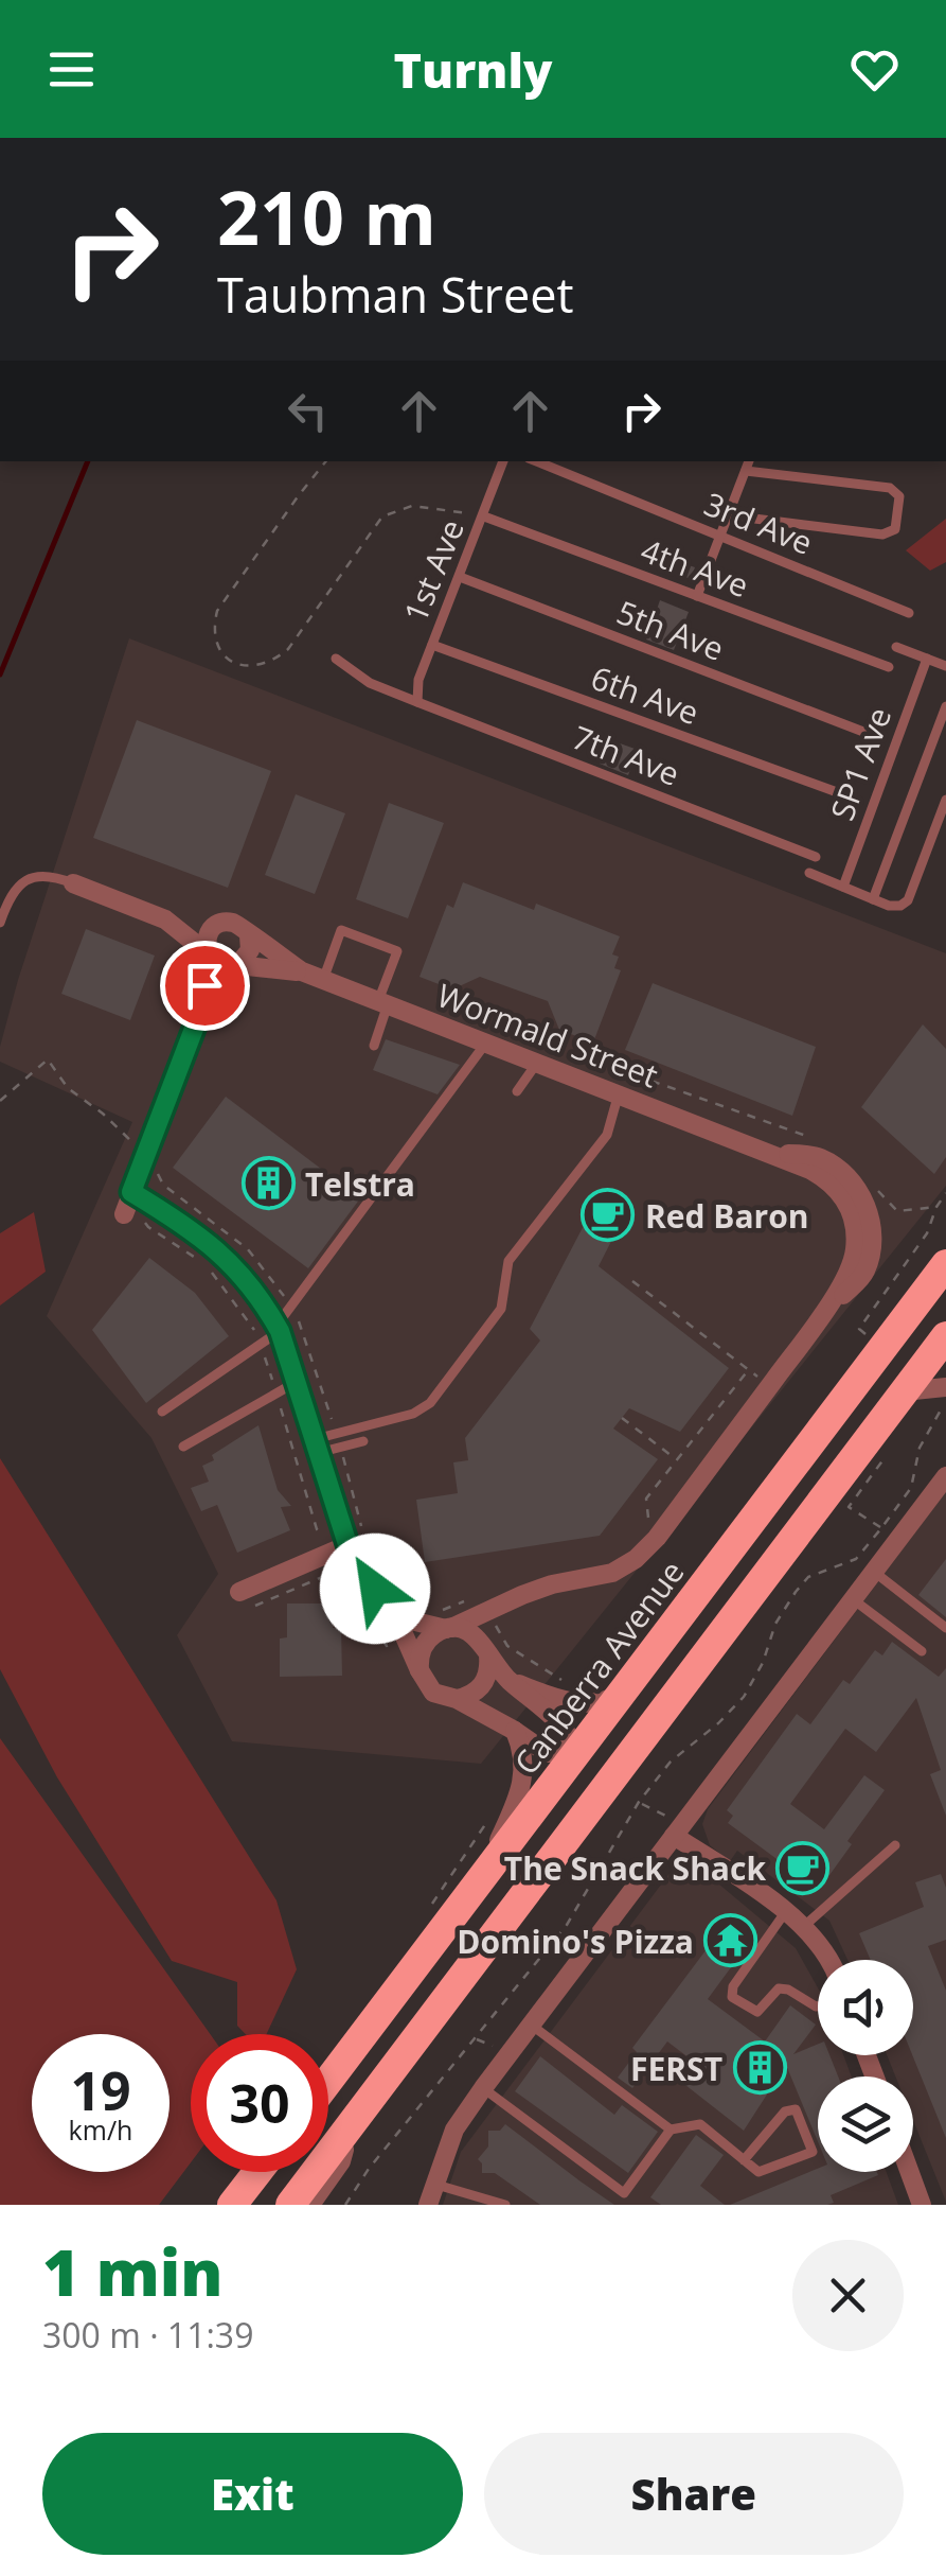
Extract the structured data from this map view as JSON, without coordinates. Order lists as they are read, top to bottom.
{
  "streets": {
    "highway": ["Canberra Avenue"],
    "street": ["Wormald Street"],
    "lane": [
      "3rd Ave",
      "4th Ave",
      "1st Ave",
      "5th Ave",
      "6th Ave",
      "7th Ave",
      "SP1 Ave"
    ]
  },
  "crossings": [
    ["4th Ave", "1st Ave"],
    ["1st Ave", "5th Ave"],
    ["1st Ave", "6th Ave"],
    ["1st Ave", "7th Ave"]
  ],
  "places": {
    "building": ["Telstra", "FERST"],
    "cafe": ["Red Baron", "The Snack Shack"],
    "temple": ["Domino's Pizza"]
  },
  "page": {
    "header": "Turnly",
    "turn": ["210 m", "Taubman Street"],
    "speed": "19 km/h",
    "limit": "30",
    "heading": ["1 min", "300 m · 11:39"],
    "buttons": ["Exit", "Share"]
  }
}
